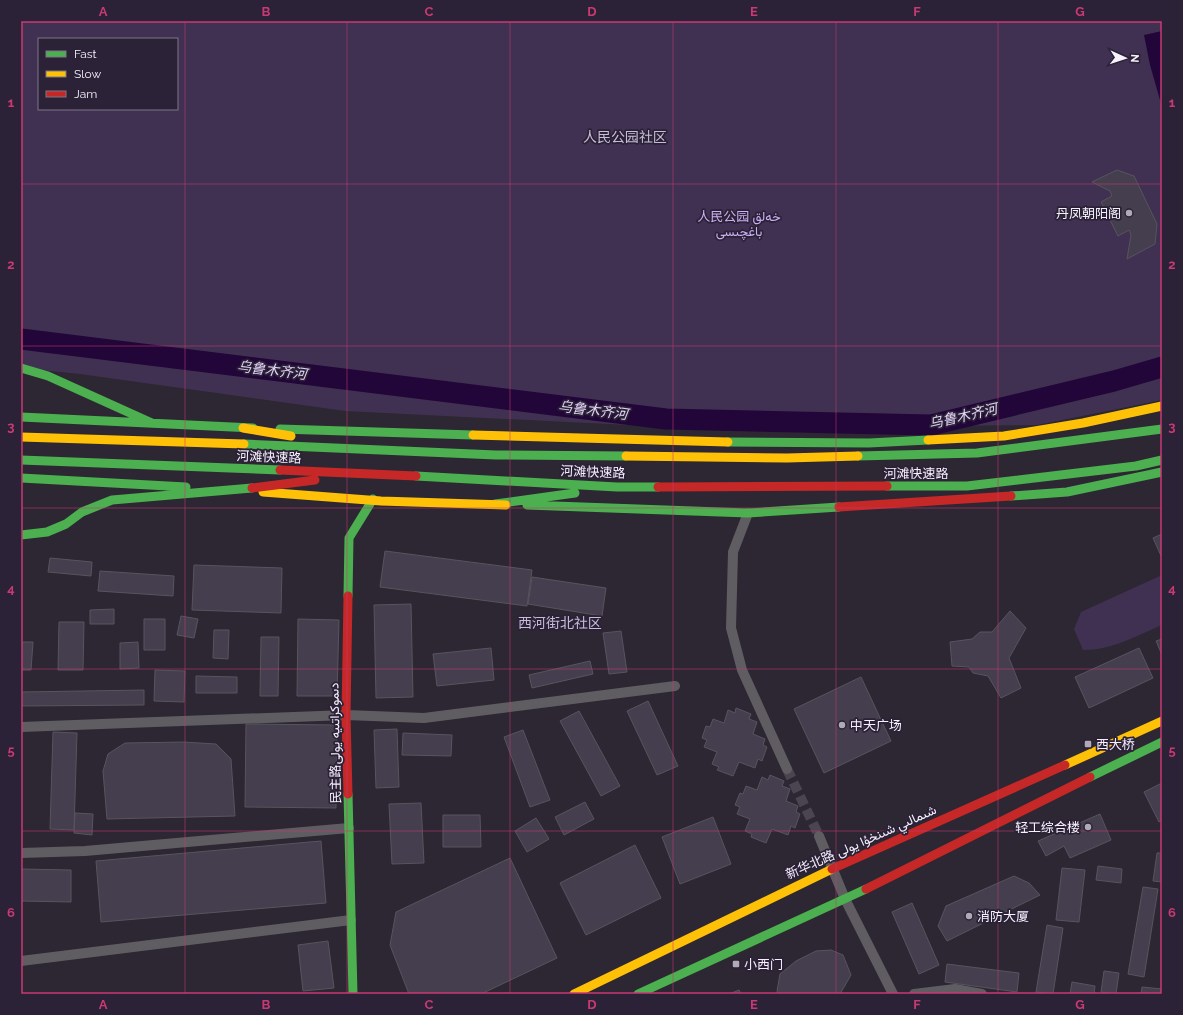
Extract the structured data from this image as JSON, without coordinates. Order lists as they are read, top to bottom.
{
  "streets": {
    "main road": ["河滩快速路", "民主路دىموكراتىيە يولى", "新华北路 شىمالىي شىنخۇا يولى"]
  },
  "districts": ["人民公园社区", "西河街北社区"],
  "water": ["乌鲁木齐河"],
  "parks": ["人民公园 خەلق باغچىسى"],
  "places": {
    "other": [
      "丹凤朝阳阁",
      "中天广场",
      "轻工综合楼",
      "消防大厦"
    ],
    "transit": ["西大桥", "小西门"]
  },
  "legend": ["Fast", "Slow", "Jam"],
  "north": "right",
  "grid": {
    "columns": [
      "A",
      "B",
      "C",
      "D",
      "E",
      "F",
      "G"
    ],
    "rows": [
      "1",
      "2",
      "3",
      "4",
      "5",
      "6"
    ]
  }
}
